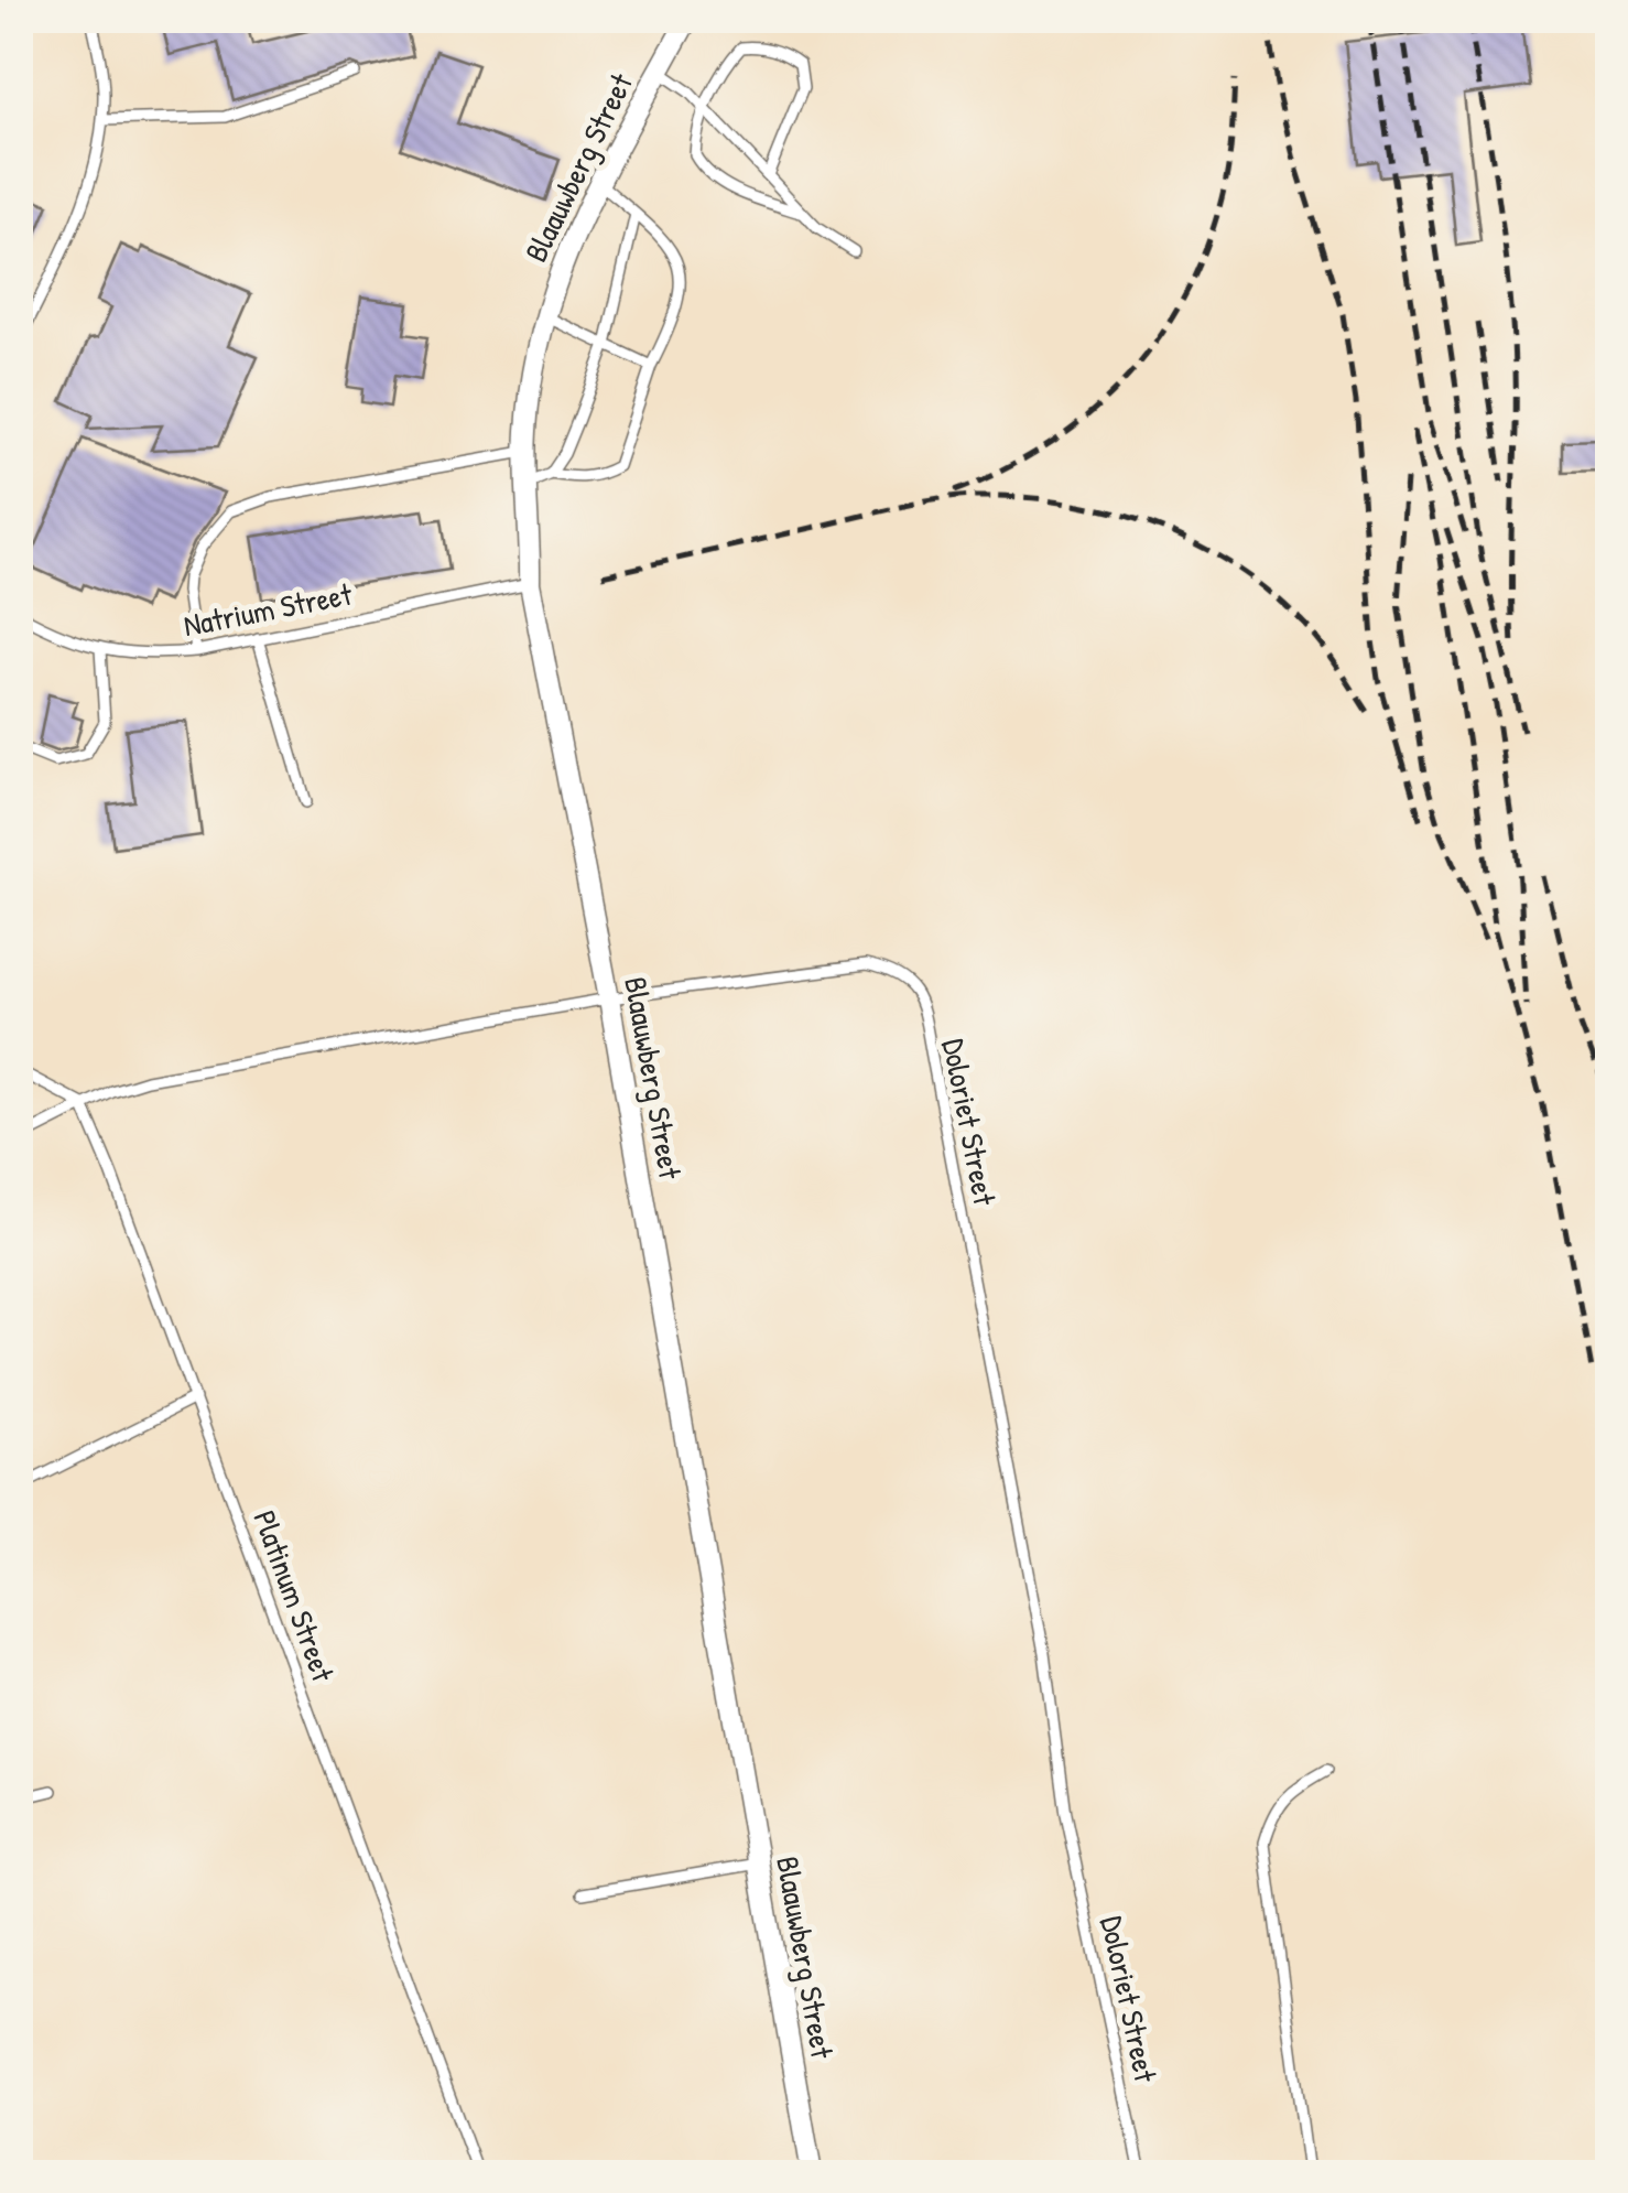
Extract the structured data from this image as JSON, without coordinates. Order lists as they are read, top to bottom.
{
  "streets": {
    "street": ["Blaauwberg Street"],
    "lane": ["Natrium Street", "Doloriet Street", "Platinum Street"]
  },
  "crossings": [
    ["Blaauwberg Street", "Natrium Street"],
    ["Blaauwberg Street", "Doloriet Street"],
    ["Doloriet Street", "Platinum Street"]
  ]
}
